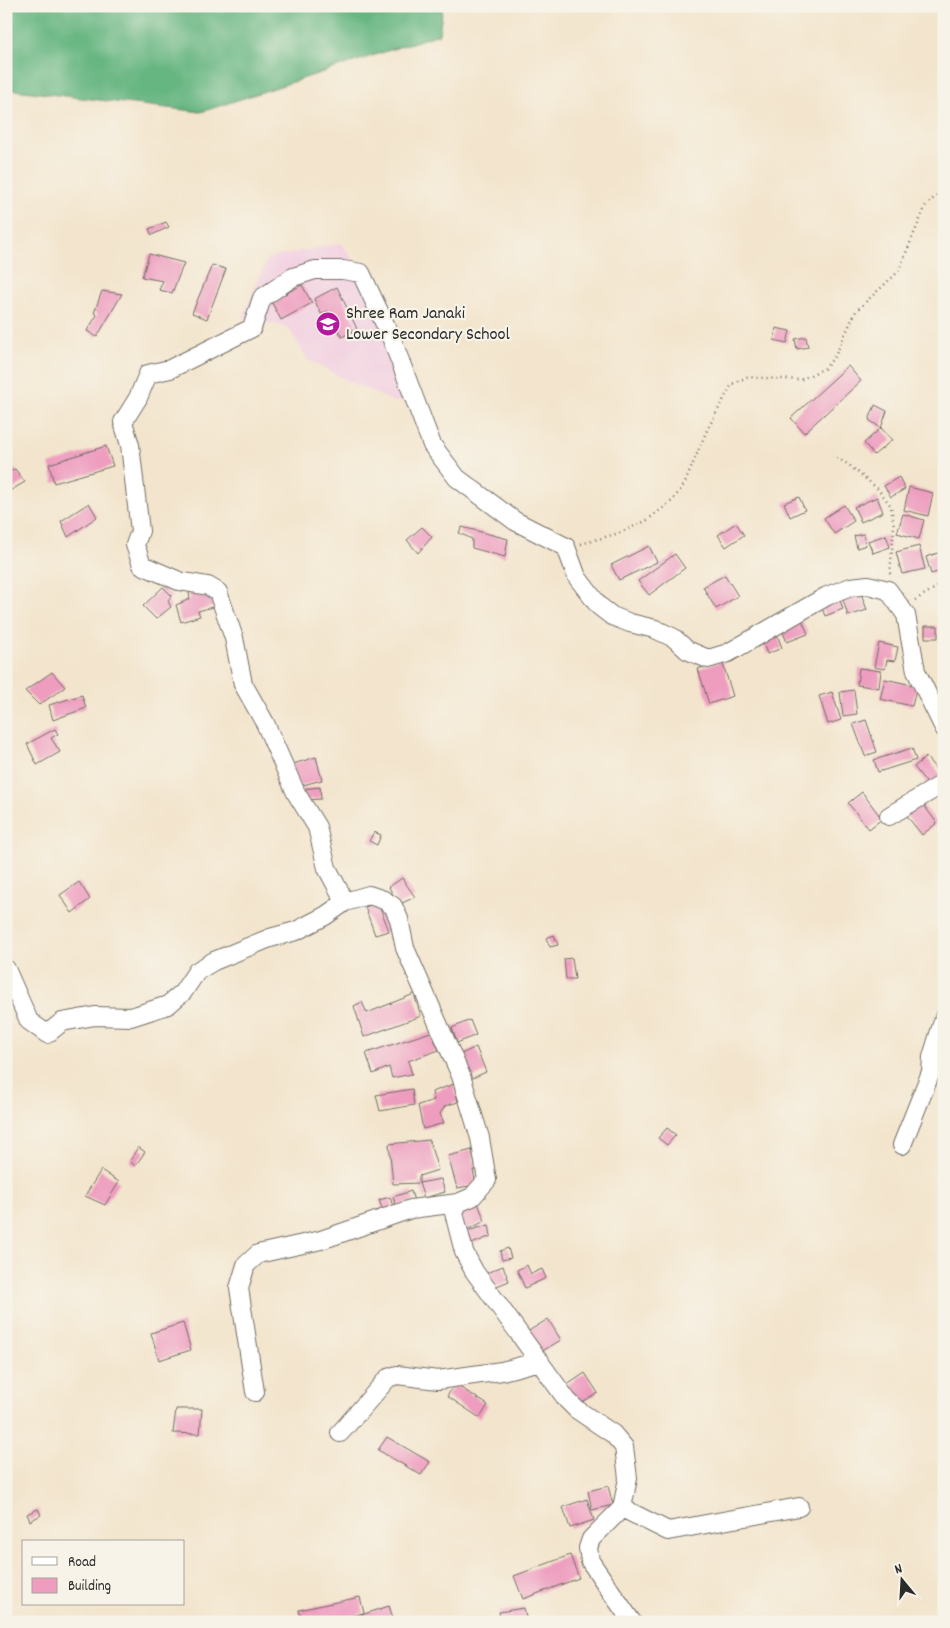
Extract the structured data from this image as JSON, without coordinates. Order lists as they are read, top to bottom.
{
  "places": {
    "school or university": ["Shree Ram Janaki Lower Secondary School"]
  },
  "legend": ["Road", "Building"],
  "north": "top"
}
